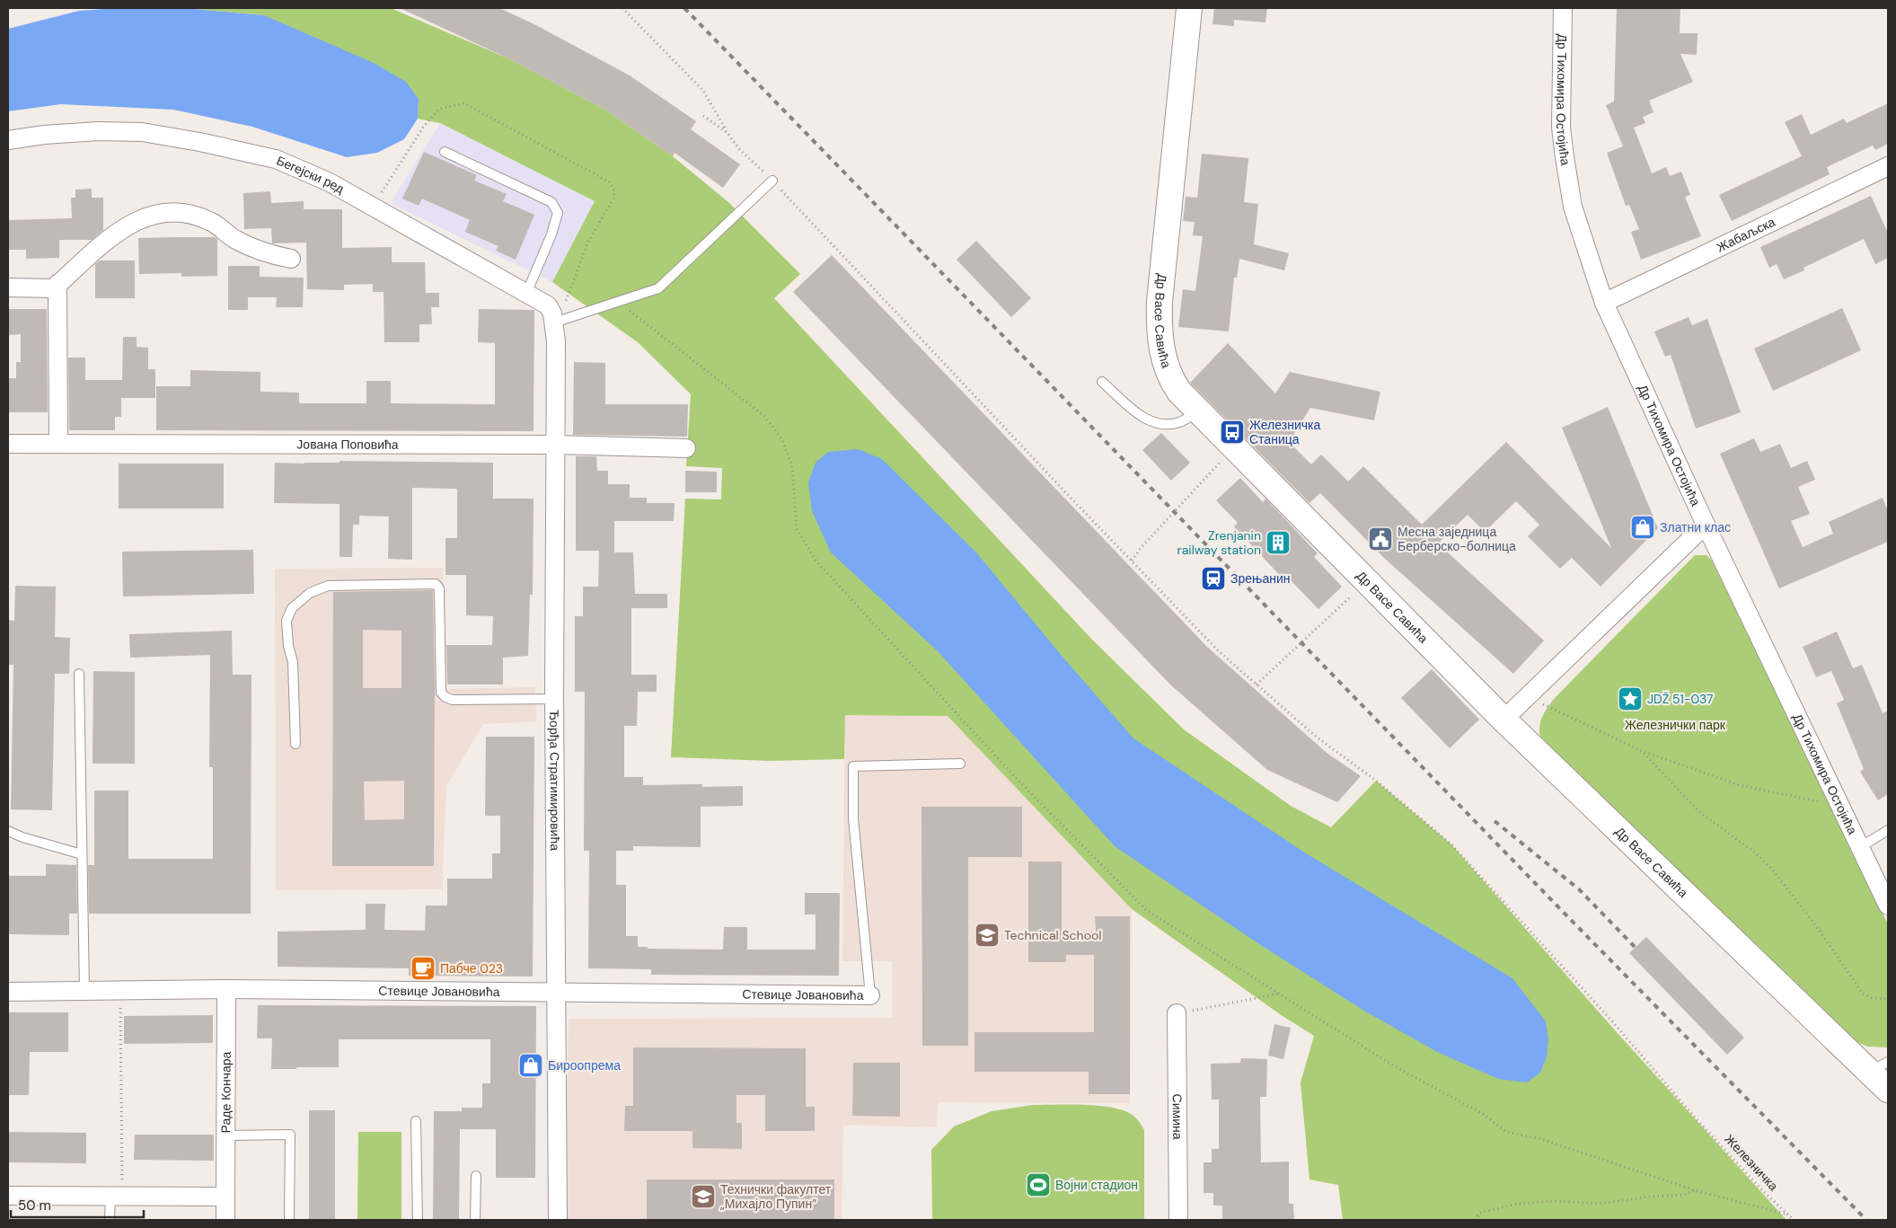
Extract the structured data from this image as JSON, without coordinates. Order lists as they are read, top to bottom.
{
  "streets": {
    "street": [
      "Др Тихомира Остојића",
      "Бегејски ред",
      "Жабаљска",
      "Др Васе Савића",
      "Јована Поповића",
      "Ђорђа Стратимировића",
      "Стевице Јовановића",
      "Раде Кончара",
      "Симина"
    ],
    "path": ["Железничка"]
  },
  "crossings": [
    ["Др Тихомира Остојића", "Жабаљска"],
    ["Бегејски ред", "Ђорђа Стратимировића"],
    ["Јована Поповића", "Ђорђа Стратимировића"],
    ["Ђорђа Стратимировића", "Стевице Јовановића"],
    ["Стевице Јовановића", "Раде Кончара"]
  ],
  "parks": ["Железнички парк"],
  "places": {
    "bus stop": ["Железничка Станица"],
    "shop": ["Златни клас", "Бироопрема"],
    "public building": ["Месна заједница Берберско-болница"],
    "building": ["Zrenjanin railway station"],
    "station": ["Зрењанин"],
    "place": ["JDŽ 51-037"],
    "school or university": ["Technical School", "Технички факултет „Михајло Пупин”"],
    "cafe": ["Пабче 023"],
    "sports": ["Војни стадион"]
  },
  "scale_bar": "50 m"
}
